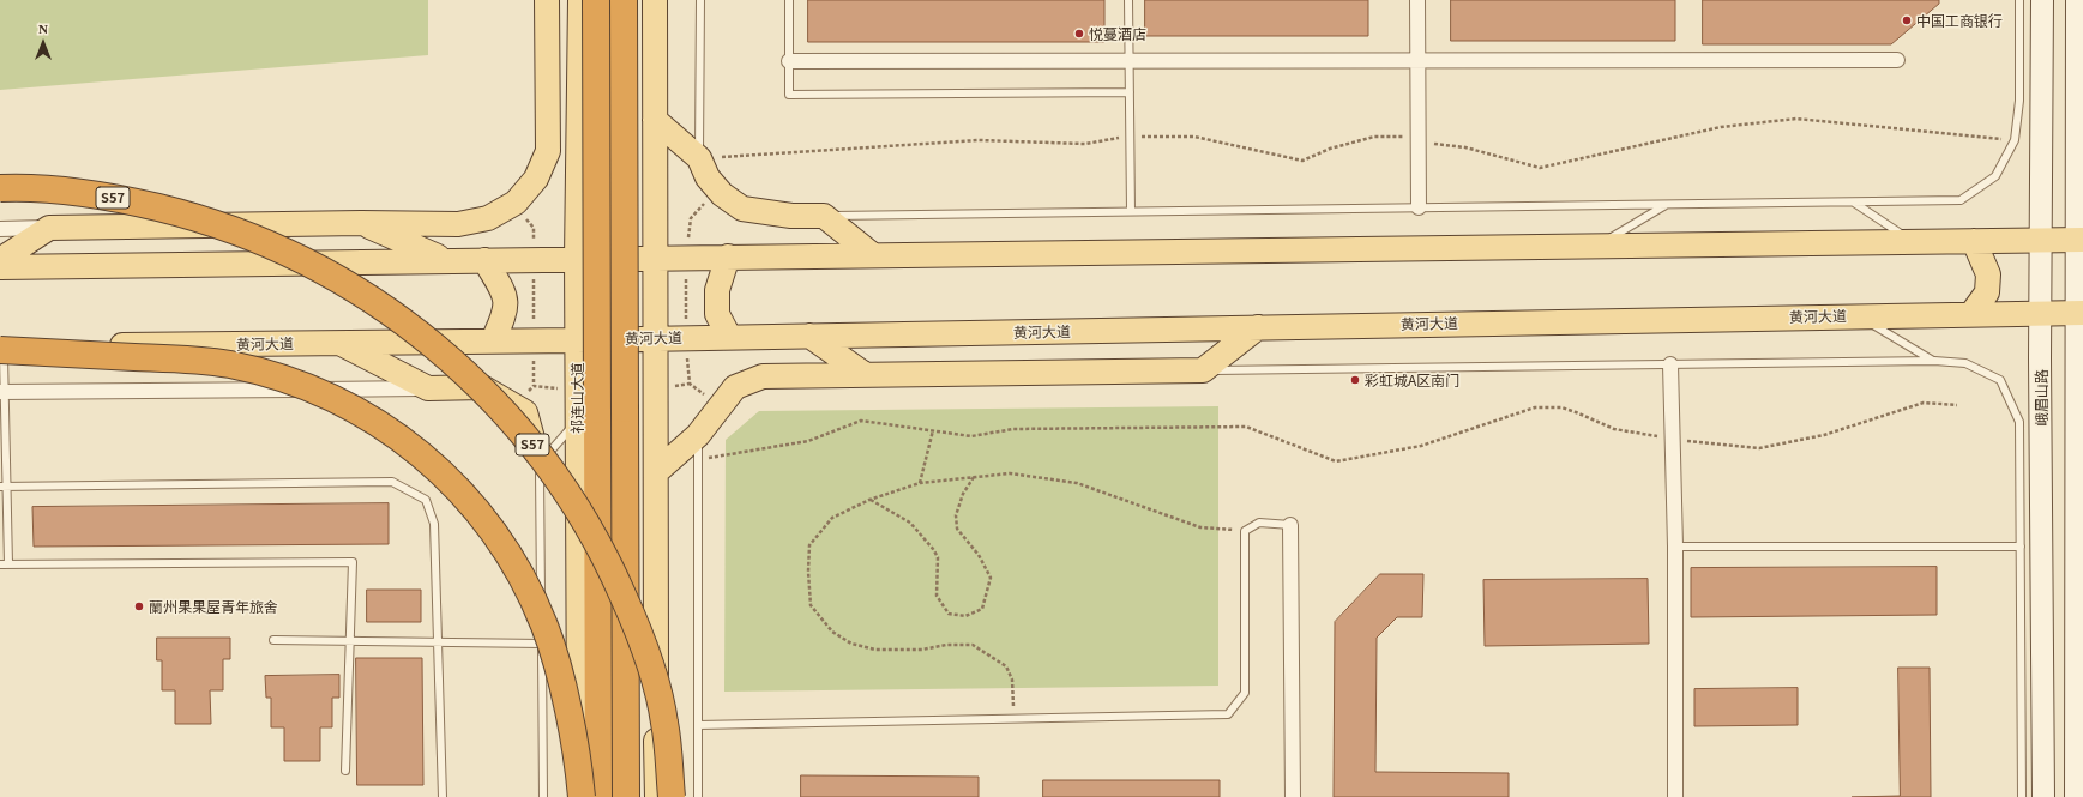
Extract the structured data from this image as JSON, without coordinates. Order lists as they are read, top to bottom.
{
  "streets": {
    "highway": ["S57"],
    "main road": ["黄河大道", "祁连山大道"],
    "street": ["峨眉山路"]
  },
  "crossings": [
    ["黄河大道", "祁连山大道"],
    ["黄河大道", "峨眉山路"]
  ],
  "places": [
    "中国工商银行",
    "悦蔓酒店",
    "彩虹城A区南门",
    "蘭州果果屋青年旅舍"
  ],
  "north": "top"
}
